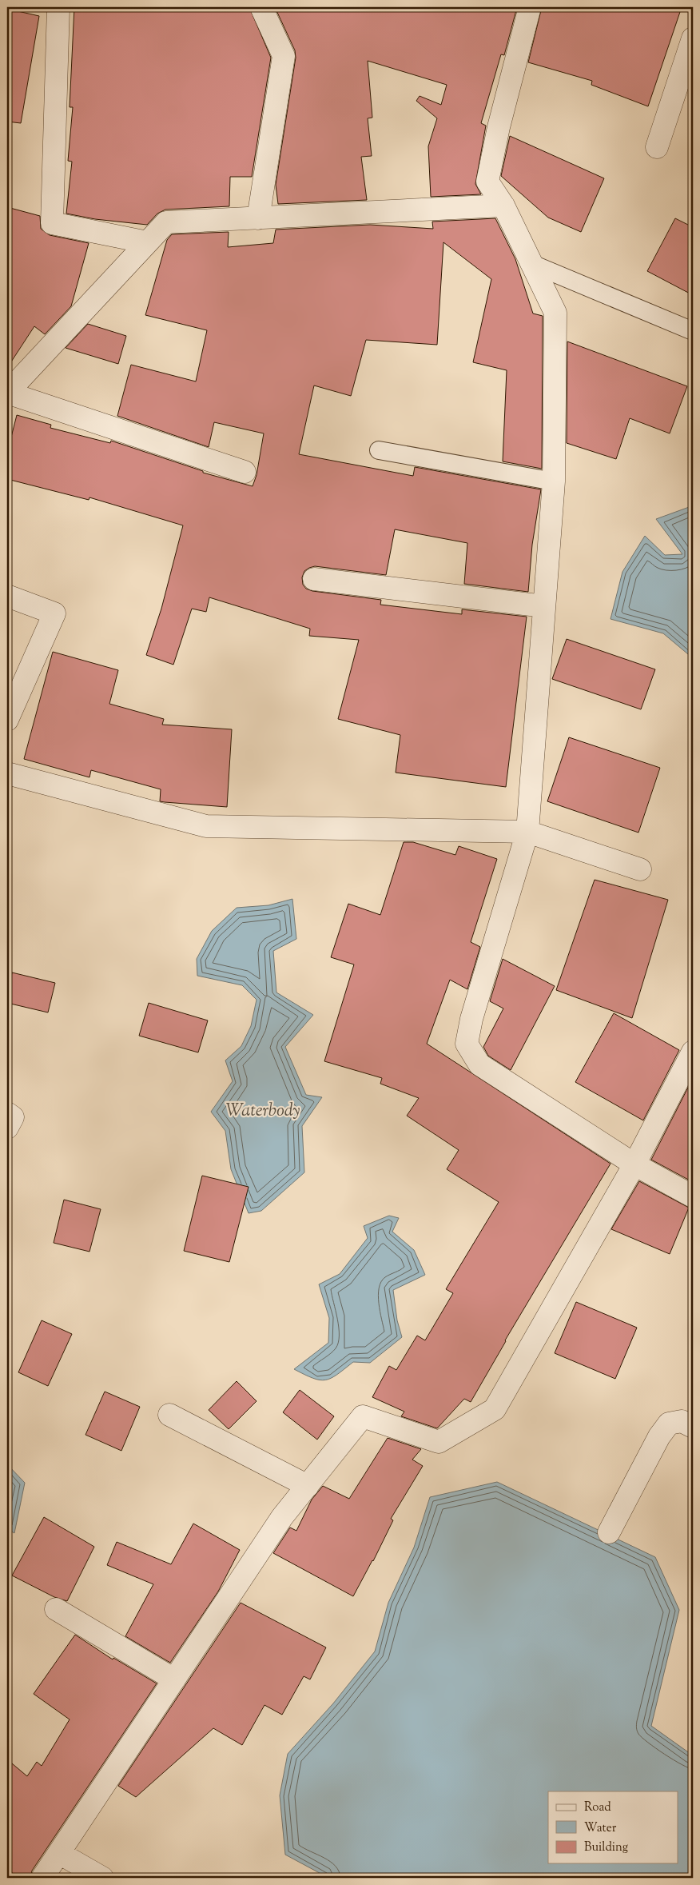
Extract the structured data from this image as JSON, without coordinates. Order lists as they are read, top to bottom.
{
  "water": ["Waterbody"],
  "legend": ["Road", "Water", "Building"]
}
